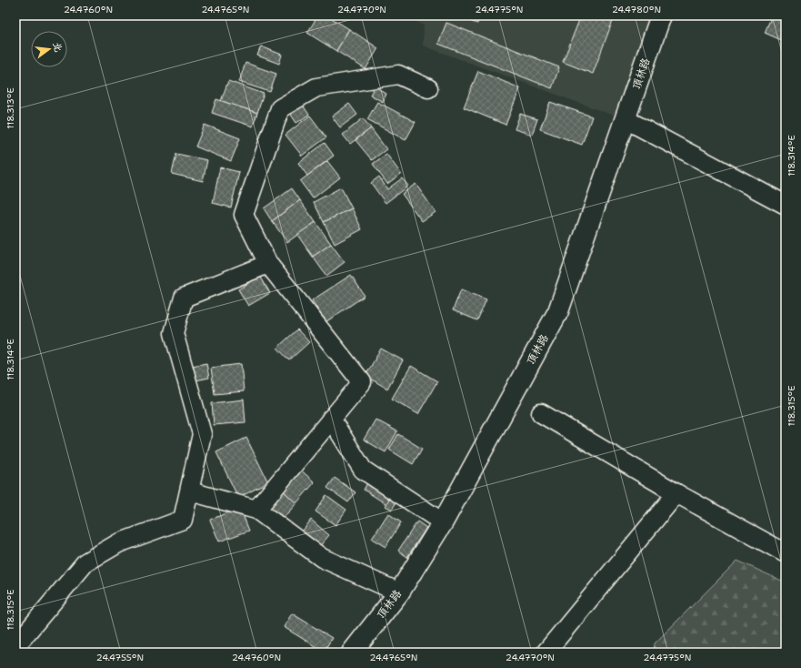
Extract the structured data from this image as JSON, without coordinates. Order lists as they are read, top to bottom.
{
  "streets": {
    "main road": ["頂林路"]
  },
  "north": "right",
  "coordinates": [
    "24.4760°N",
    "24.4765°N",
    "24.4770°N",
    "24.4775°N",
    "24.4780°N",
    "118.313°E",
    "118.314°E",
    "118.315°E",
    "24.4755°N"
  ]
}
